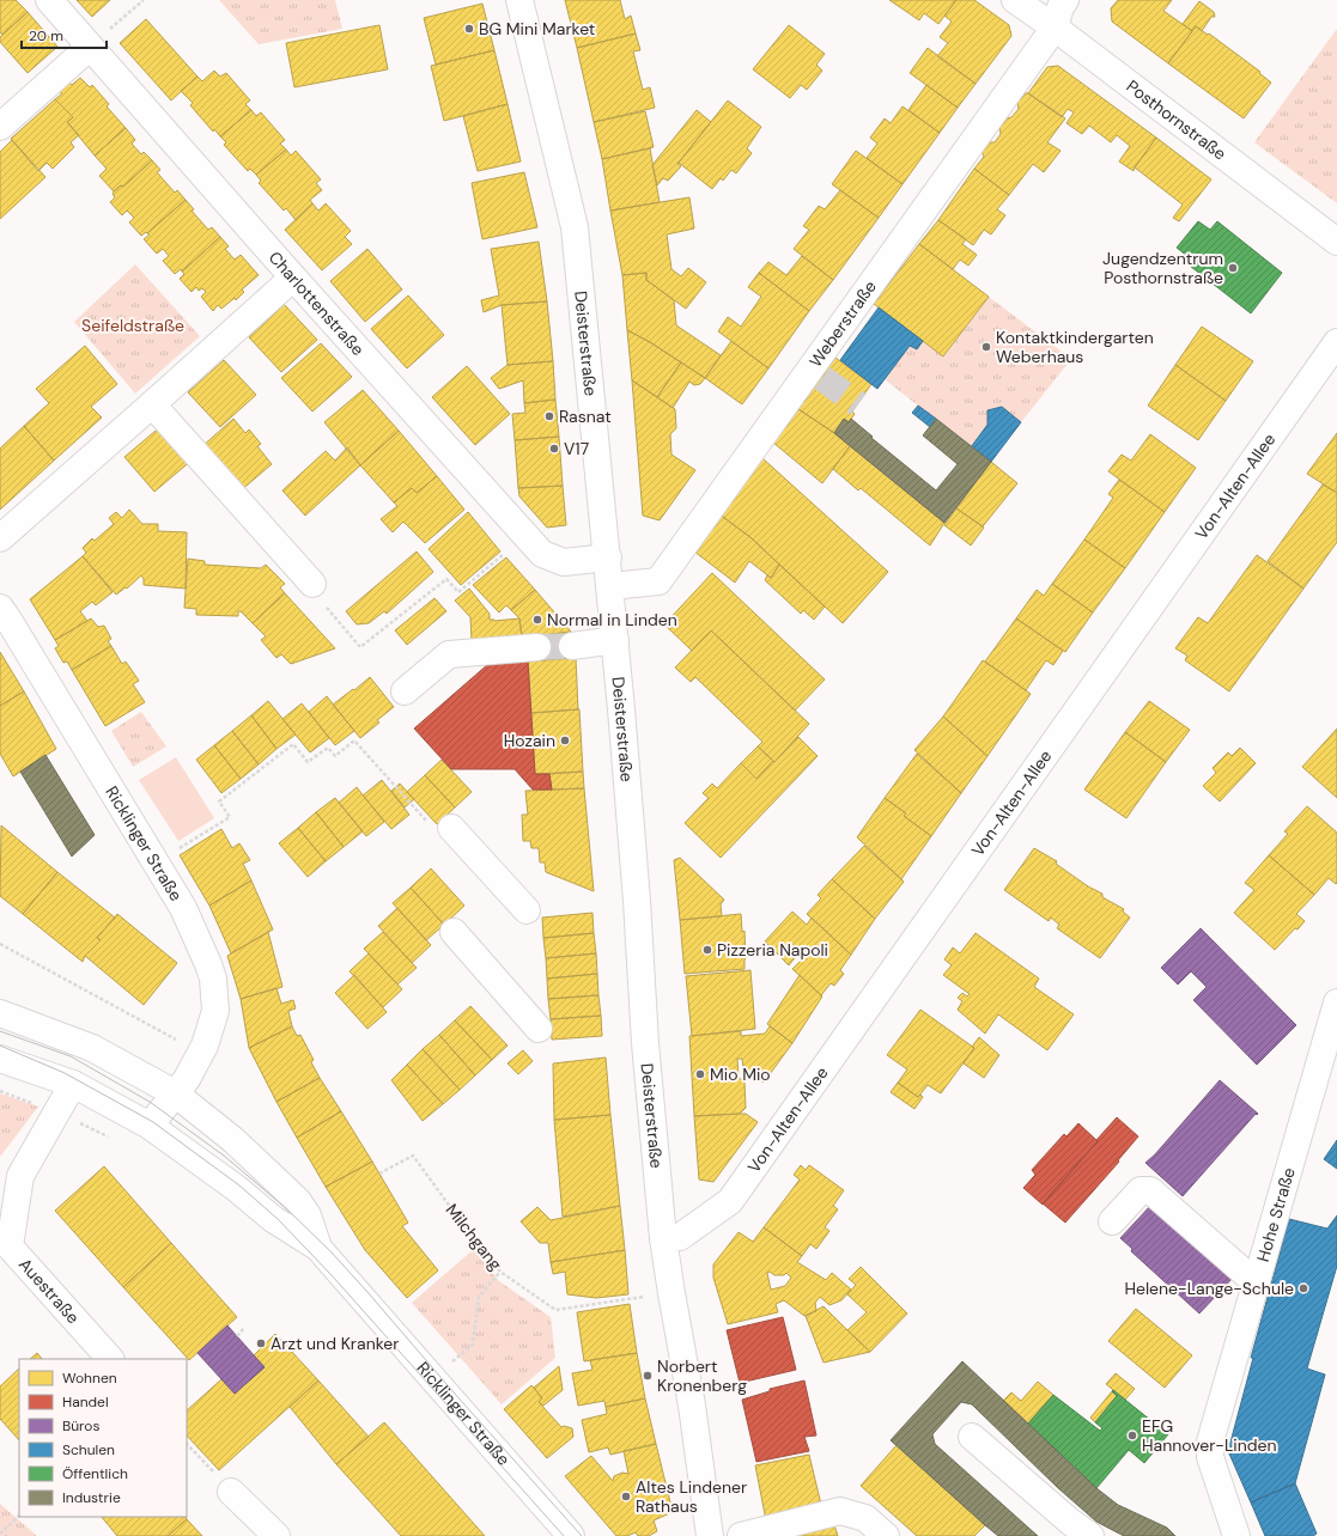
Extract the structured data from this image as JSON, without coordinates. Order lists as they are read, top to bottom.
{
  "streets": {
    "street": [
      "Posthornstraße",
      "Charlottenstraße",
      "Weberstraße",
      "Deisterstraße",
      "Von-Alten-Allee",
      "Ricklinger Straße",
      "Hohe Straße",
      "Auestraße"
    ],
    "path": ["Milchgang"]
  },
  "crossings": [
    ["Posthornstraße", "Weberstraße"],
    ["Charlottenstraße", "Deisterstraße"],
    ["Weberstraße", "Deisterstraße"],
    ["Deisterstraße", "Von-Alten-Allee"],
    ["Deisterstraße", "Milchgang"]
  ],
  "parks": ["Seifeldstraße"],
  "places": [
    "BG Mini Market",
    "Jugendzentrum Posthornstraße",
    "Kontaktkindergarten Weberhaus",
    "Rasnat",
    "V17",
    "Normal in Linden",
    "Hozain",
    "Pizzeria Napoli",
    "Mio Mio",
    "Helene-Lange-Schule",
    "Arzt und Kranker",
    "Norbert Kronenberg",
    "EFG Hannover-Linden",
    "Altes Lindener Rathaus"
  ],
  "legend": [
    "Wohnen",
    "Handel",
    "Büros",
    "Schulen",
    "Öffentlich",
    "Industrie"
  ],
  "scale_bar": "20 m"
}
